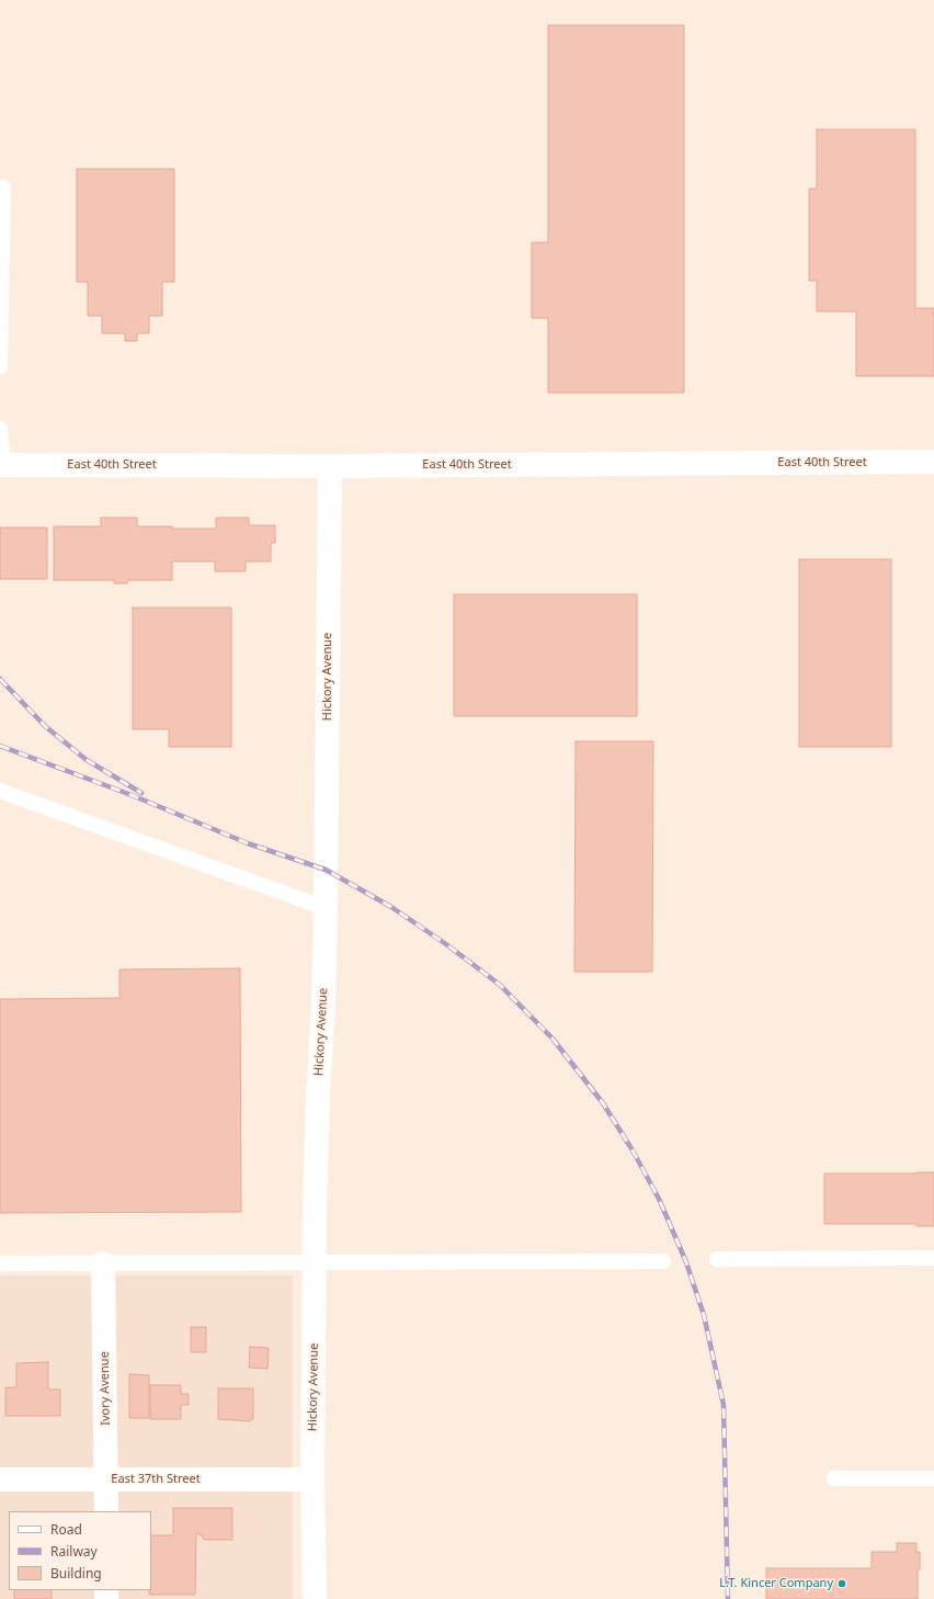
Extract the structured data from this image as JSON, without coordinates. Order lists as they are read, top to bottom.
{
  "streets": {
    "street": [
      "East 40th Street",
      "Hickory Avenue",
      "Ivory Avenue",
      "East 37th Street"
    ]
  },
  "crossings": [
    ["East 40th Street", "Hickory Avenue"],
    ["Hickory Avenue", "East 37th Street"],
    ["Ivory Avenue", "East 37th Street"]
  ],
  "places": ["L.T. Kincer Company"],
  "legend": ["Road", "Railway", "Building"]
}
